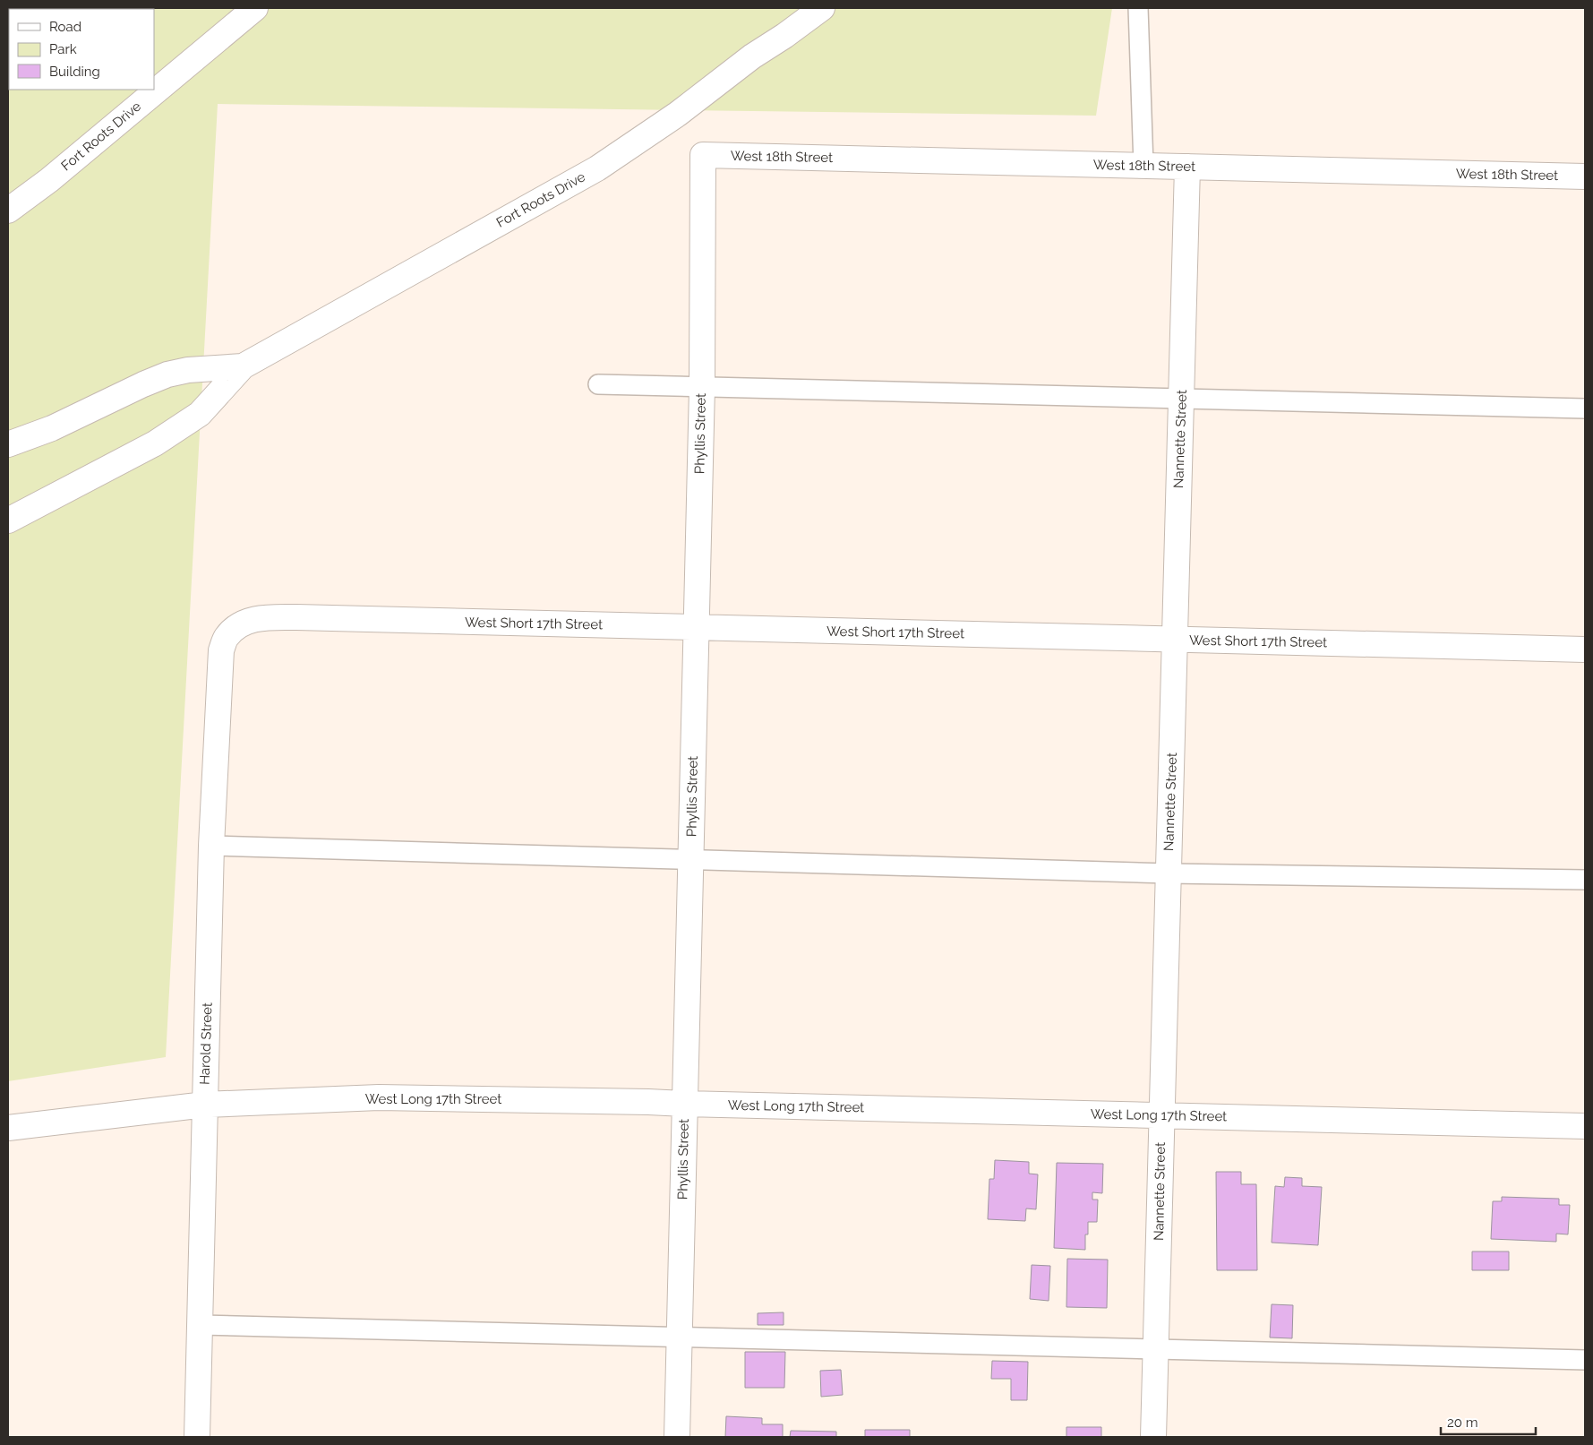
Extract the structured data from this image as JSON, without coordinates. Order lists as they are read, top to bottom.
{
  "streets": {
    "street": [
      "Fort Roots Drive",
      "West 18th Street",
      "Phyllis Street",
      "Nannette Street",
      "West Short 17th Street",
      "Harold Street",
      "West Long 17th Street"
    ]
  },
  "crossings": [
    ["West 18th Street", "Phyllis Street"],
    ["West 18th Street", "Nannette Street"],
    ["Phyllis Street", "West Short 17th Street"],
    ["Phyllis Street", "West Long 17th Street"],
    ["Nannette Street", "West Short 17th Street"],
    ["Nannette Street", "West Long 17th Street"],
    ["West Short 17th Street", "Harold Street"],
    ["Harold Street", "West Long 17th Street"]
  ],
  "legend": ["Road", "Park", "Building"],
  "scale_bar": "20 m"
}
